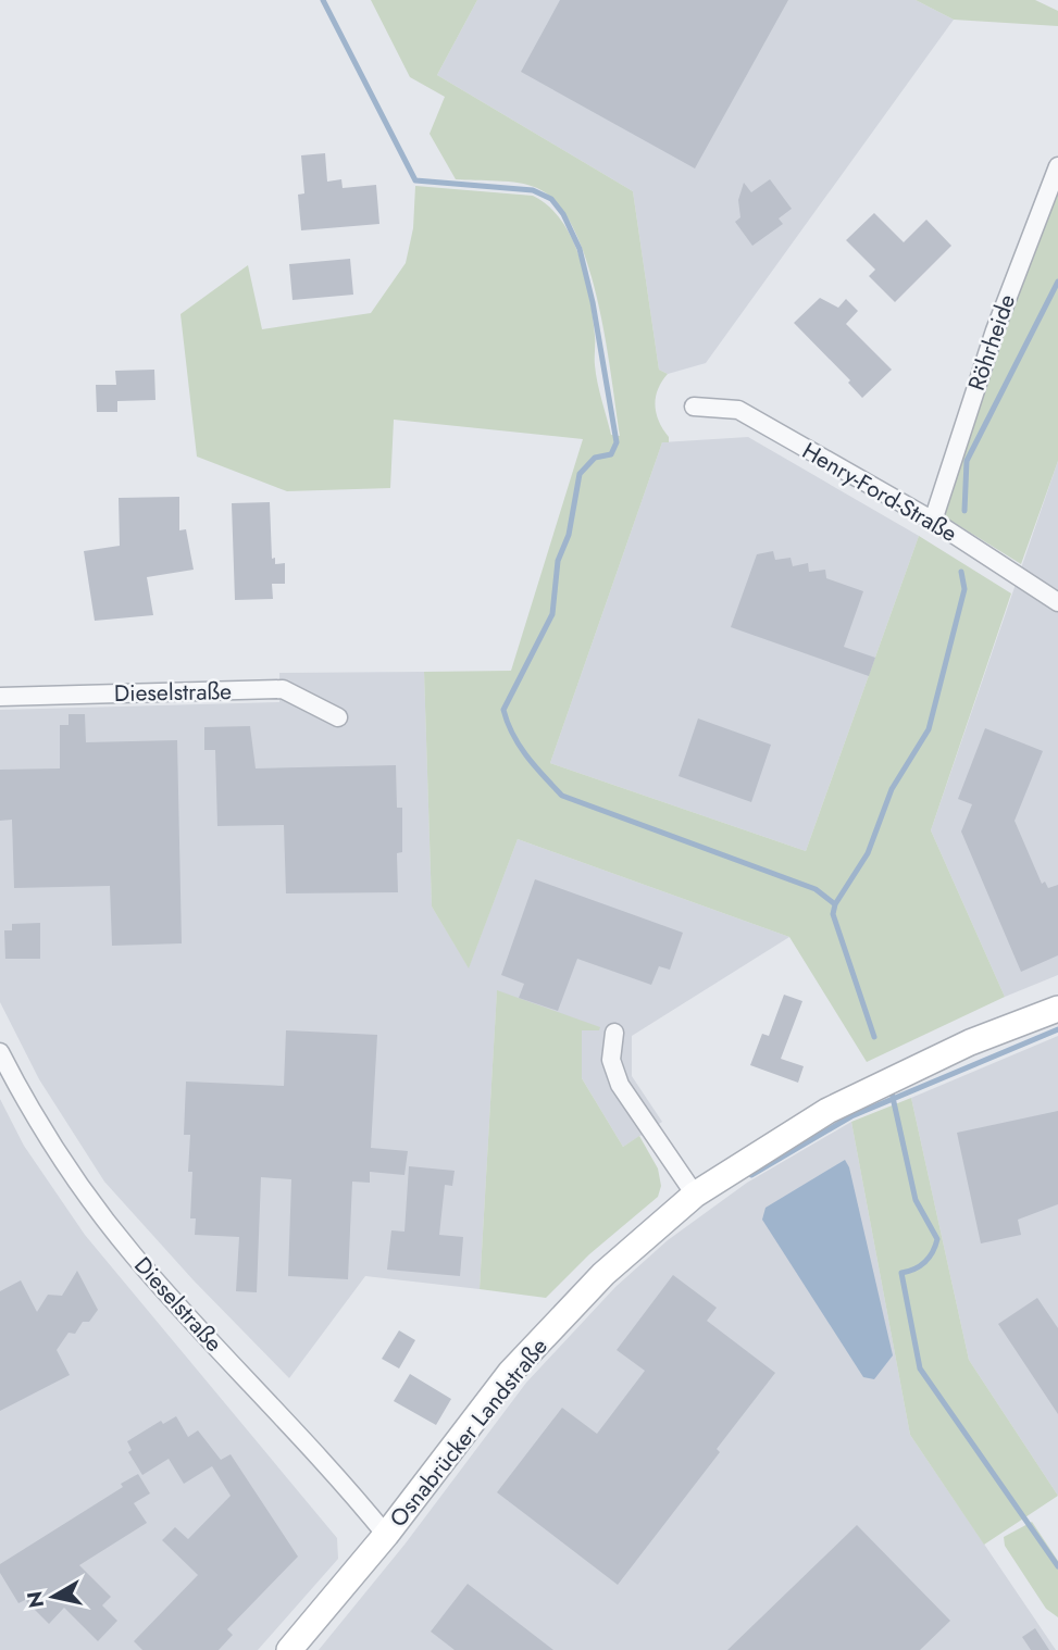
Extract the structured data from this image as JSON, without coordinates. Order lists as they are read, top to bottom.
{
  "streets": {
    "street": [
      "Röhrheide",
      "Henry-Ford-Straße",
      "Dieselstraße",
      "Osnabrücker Landstraße"
    ]
  },
  "crossings": [
    ["Röhrheide", "Henry-Ford-Straße"],
    ["Dieselstraße", "Osnabrücker Landstraße"]
  ],
  "north": "left"
}
